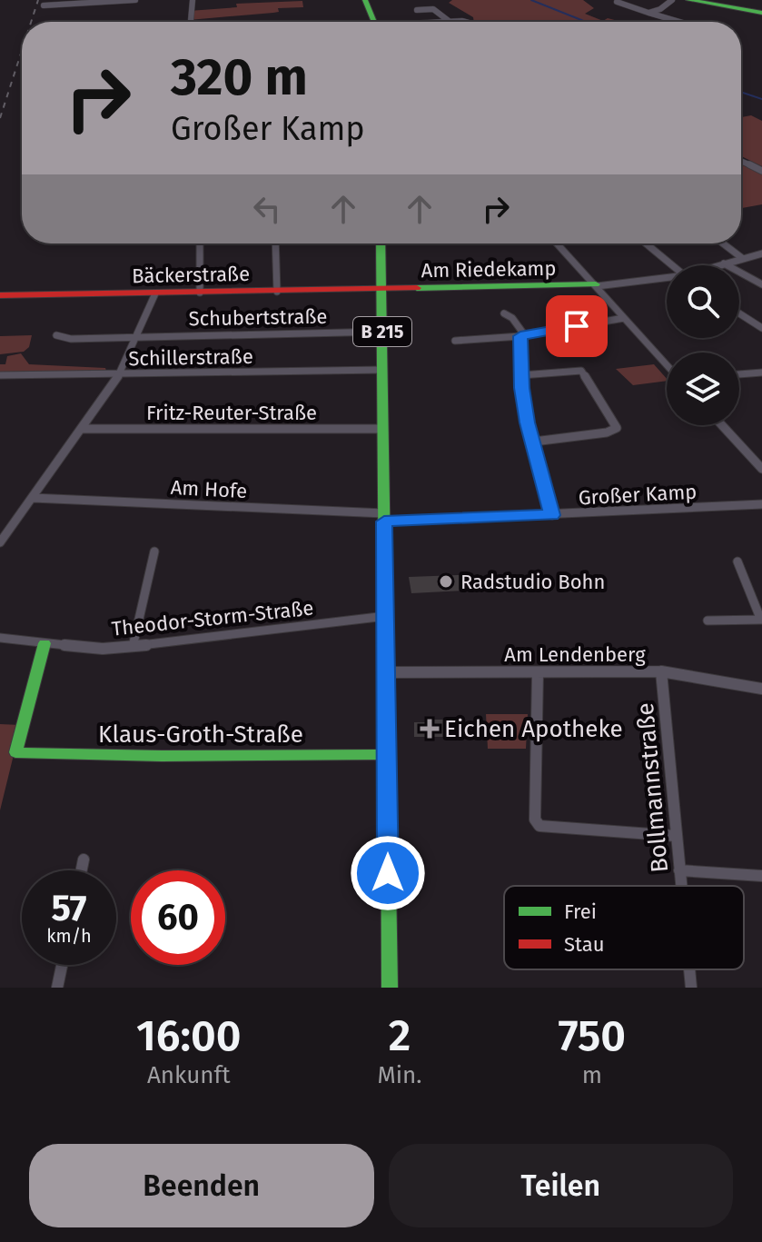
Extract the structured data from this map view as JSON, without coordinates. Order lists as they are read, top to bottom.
{
  "streets": {
    "street": [
      "Am Riedekamp",
      "Bäckerstraße",
      "Schubertstraße",
      "B 215",
      "Schillerstraße",
      "Fritz-Reuter-Straße",
      "Am Hofe",
      "Großer Kamp",
      "Theodor-Storm-Straße",
      "Am Lendenberg",
      "Klaus-Groth-Straße",
      "Bollmannstraße"
    ]
  },
  "crossings": [
    ["Am Riedekamp", "Bäckerstraße"],
    ["Am Riedekamp", "B 215"],
    ["Bäckerstraße", "B 215"],
    ["Schubertstraße", "B 215"],
    ["B 215", "Schillerstraße"],
    ["B 215", "Fritz-Reuter-Straße"],
    ["B 215", "Am Hofe"],
    ["B 215", "Großer Kamp"],
    ["B 215", "Theodor-Storm-Straße"],
    ["B 215", "Am Lendenberg"],
    ["B 215", "Klaus-Groth-Straße"],
    ["Am Hofe", "Großer Kamp"],
    ["Theodor-Storm-Straße", "Klaus-Groth-Straße"],
    ["Am Lendenberg", "Bollmannstraße"]
  ],
  "places": {
    "other": ["Radstudio Bohn"],
    "health": ["Eichen Apotheke"]
  },
  "legend": ["Frei", "Stau"],
  "page": {
    "turn": ["320 m", "Großer Kamp"],
    "speed": "57 km/h",
    "limit": "60",
    "eta": [
      "16:00",
      "Ankunft",
      "2",
      "Min.",
      "750",
      "m"
    ],
    "buttons": ["Beenden", "Teilen"]
  }
}
